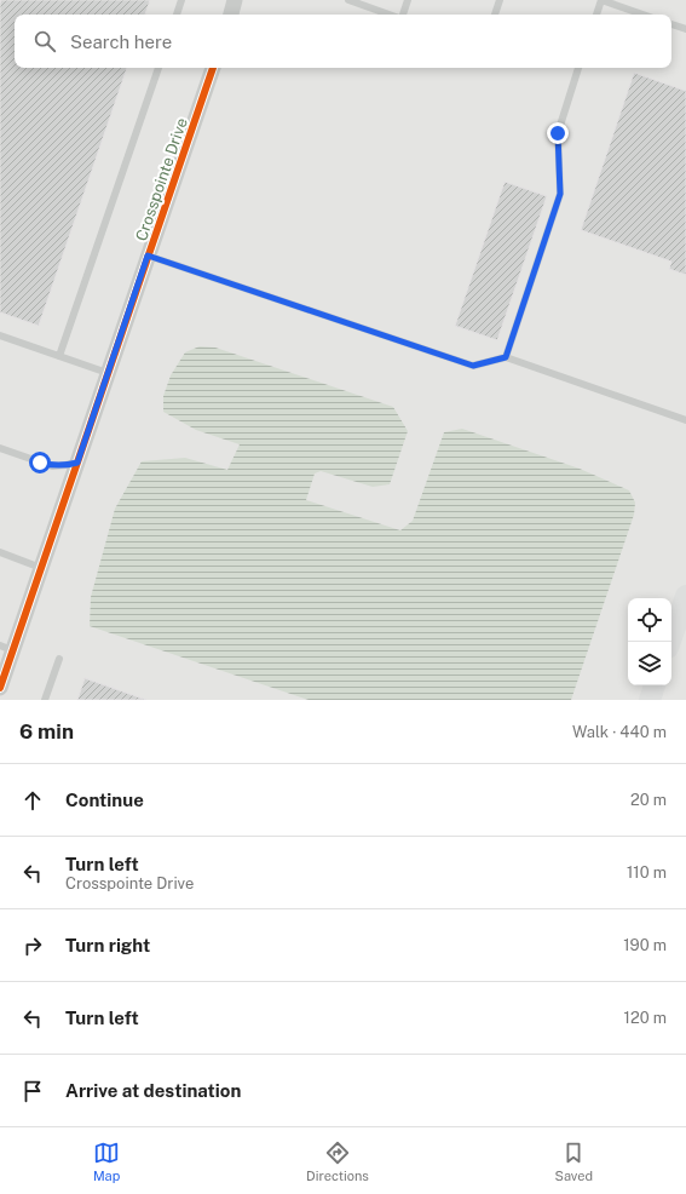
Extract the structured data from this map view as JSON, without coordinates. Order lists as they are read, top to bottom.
{
  "streets": {
    "street": ["Crosspointe Drive"]
  },
  "page": {
    "search": "Search here",
    "heading": ["6 min", "Walk · 440 m"],
    "list": [
      ["Continue", "20 m"],
      ["Turn left", "Crosspointe Drive", "110 m"],
      ["Turn right", "190 m"],
      ["Turn left", "120 m"],
      "Arrive at destination"
    ],
    "nav": ["Map", "Directions", "Saved"]
  }
}
